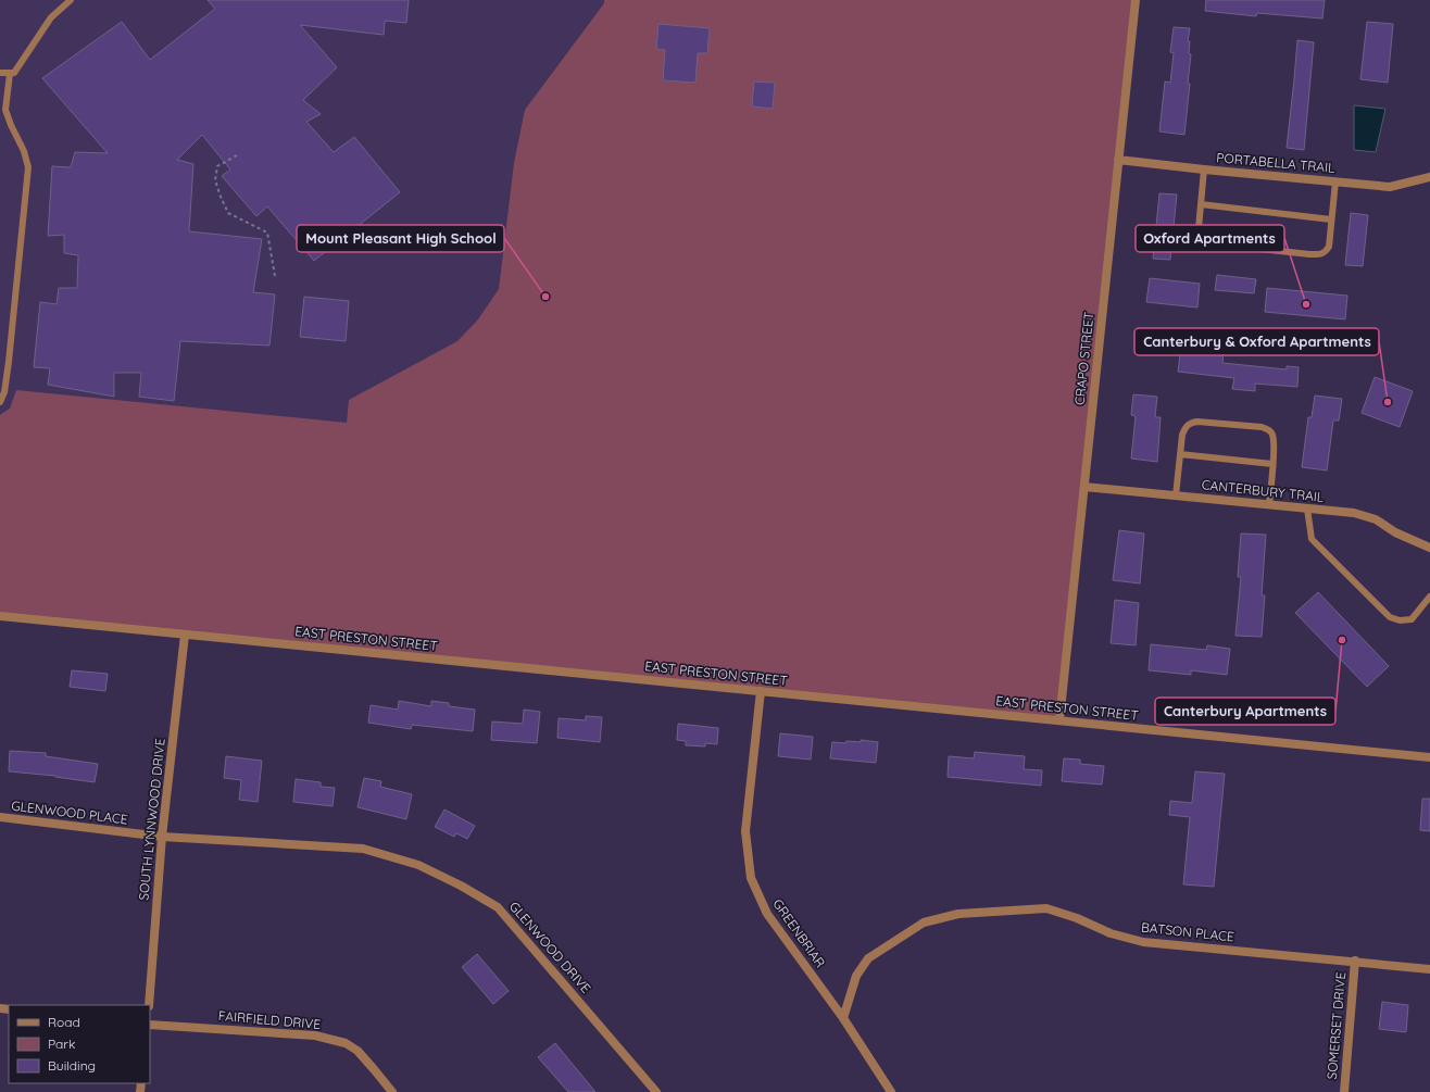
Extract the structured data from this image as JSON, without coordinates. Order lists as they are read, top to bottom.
{
  "streets": {
    "street": [
      "PORTABELLA TRAIL",
      "CRAPO STREET",
      "CANTERBURY TRAIL",
      "EAST PRESTON STREET",
      "GLENWOOD PLACE",
      "SOUTH LYNNWOOD DRIVE",
      "BATSON PLACE",
      "GREENBRIAR",
      "GLENWOOD DRIVE",
      "FAIRFIELD DRIVE",
      "SOMERSET DRIVE"
    ]
  },
  "crossings": [
    ["PORTABELLA TRAIL", "CRAPO STREET"],
    ["CRAPO STREET", "CANTERBURY TRAIL"],
    ["CRAPO STREET", "EAST PRESTON STREET"],
    ["EAST PRESTON STREET", "SOUTH LYNNWOOD DRIVE"],
    ["EAST PRESTON STREET", "GREENBRIAR"],
    ["GLENWOOD PLACE", "SOUTH LYNNWOOD DRIVE"],
    ["GLENWOOD PLACE", "GLENWOOD DRIVE"],
    ["SOUTH LYNNWOOD DRIVE", "GLENWOOD DRIVE"],
    ["BATSON PLACE", "GREENBRIAR"],
    ["BATSON PLACE", "SOMERSET DRIVE"]
  ],
  "places": [
    "Mount Pleasant High School",
    "Oxford Apartments",
    "Canterbury & Oxford Apartments",
    "Canterbury Apartments"
  ],
  "legend": ["Road", "Park", "Building"]
}
